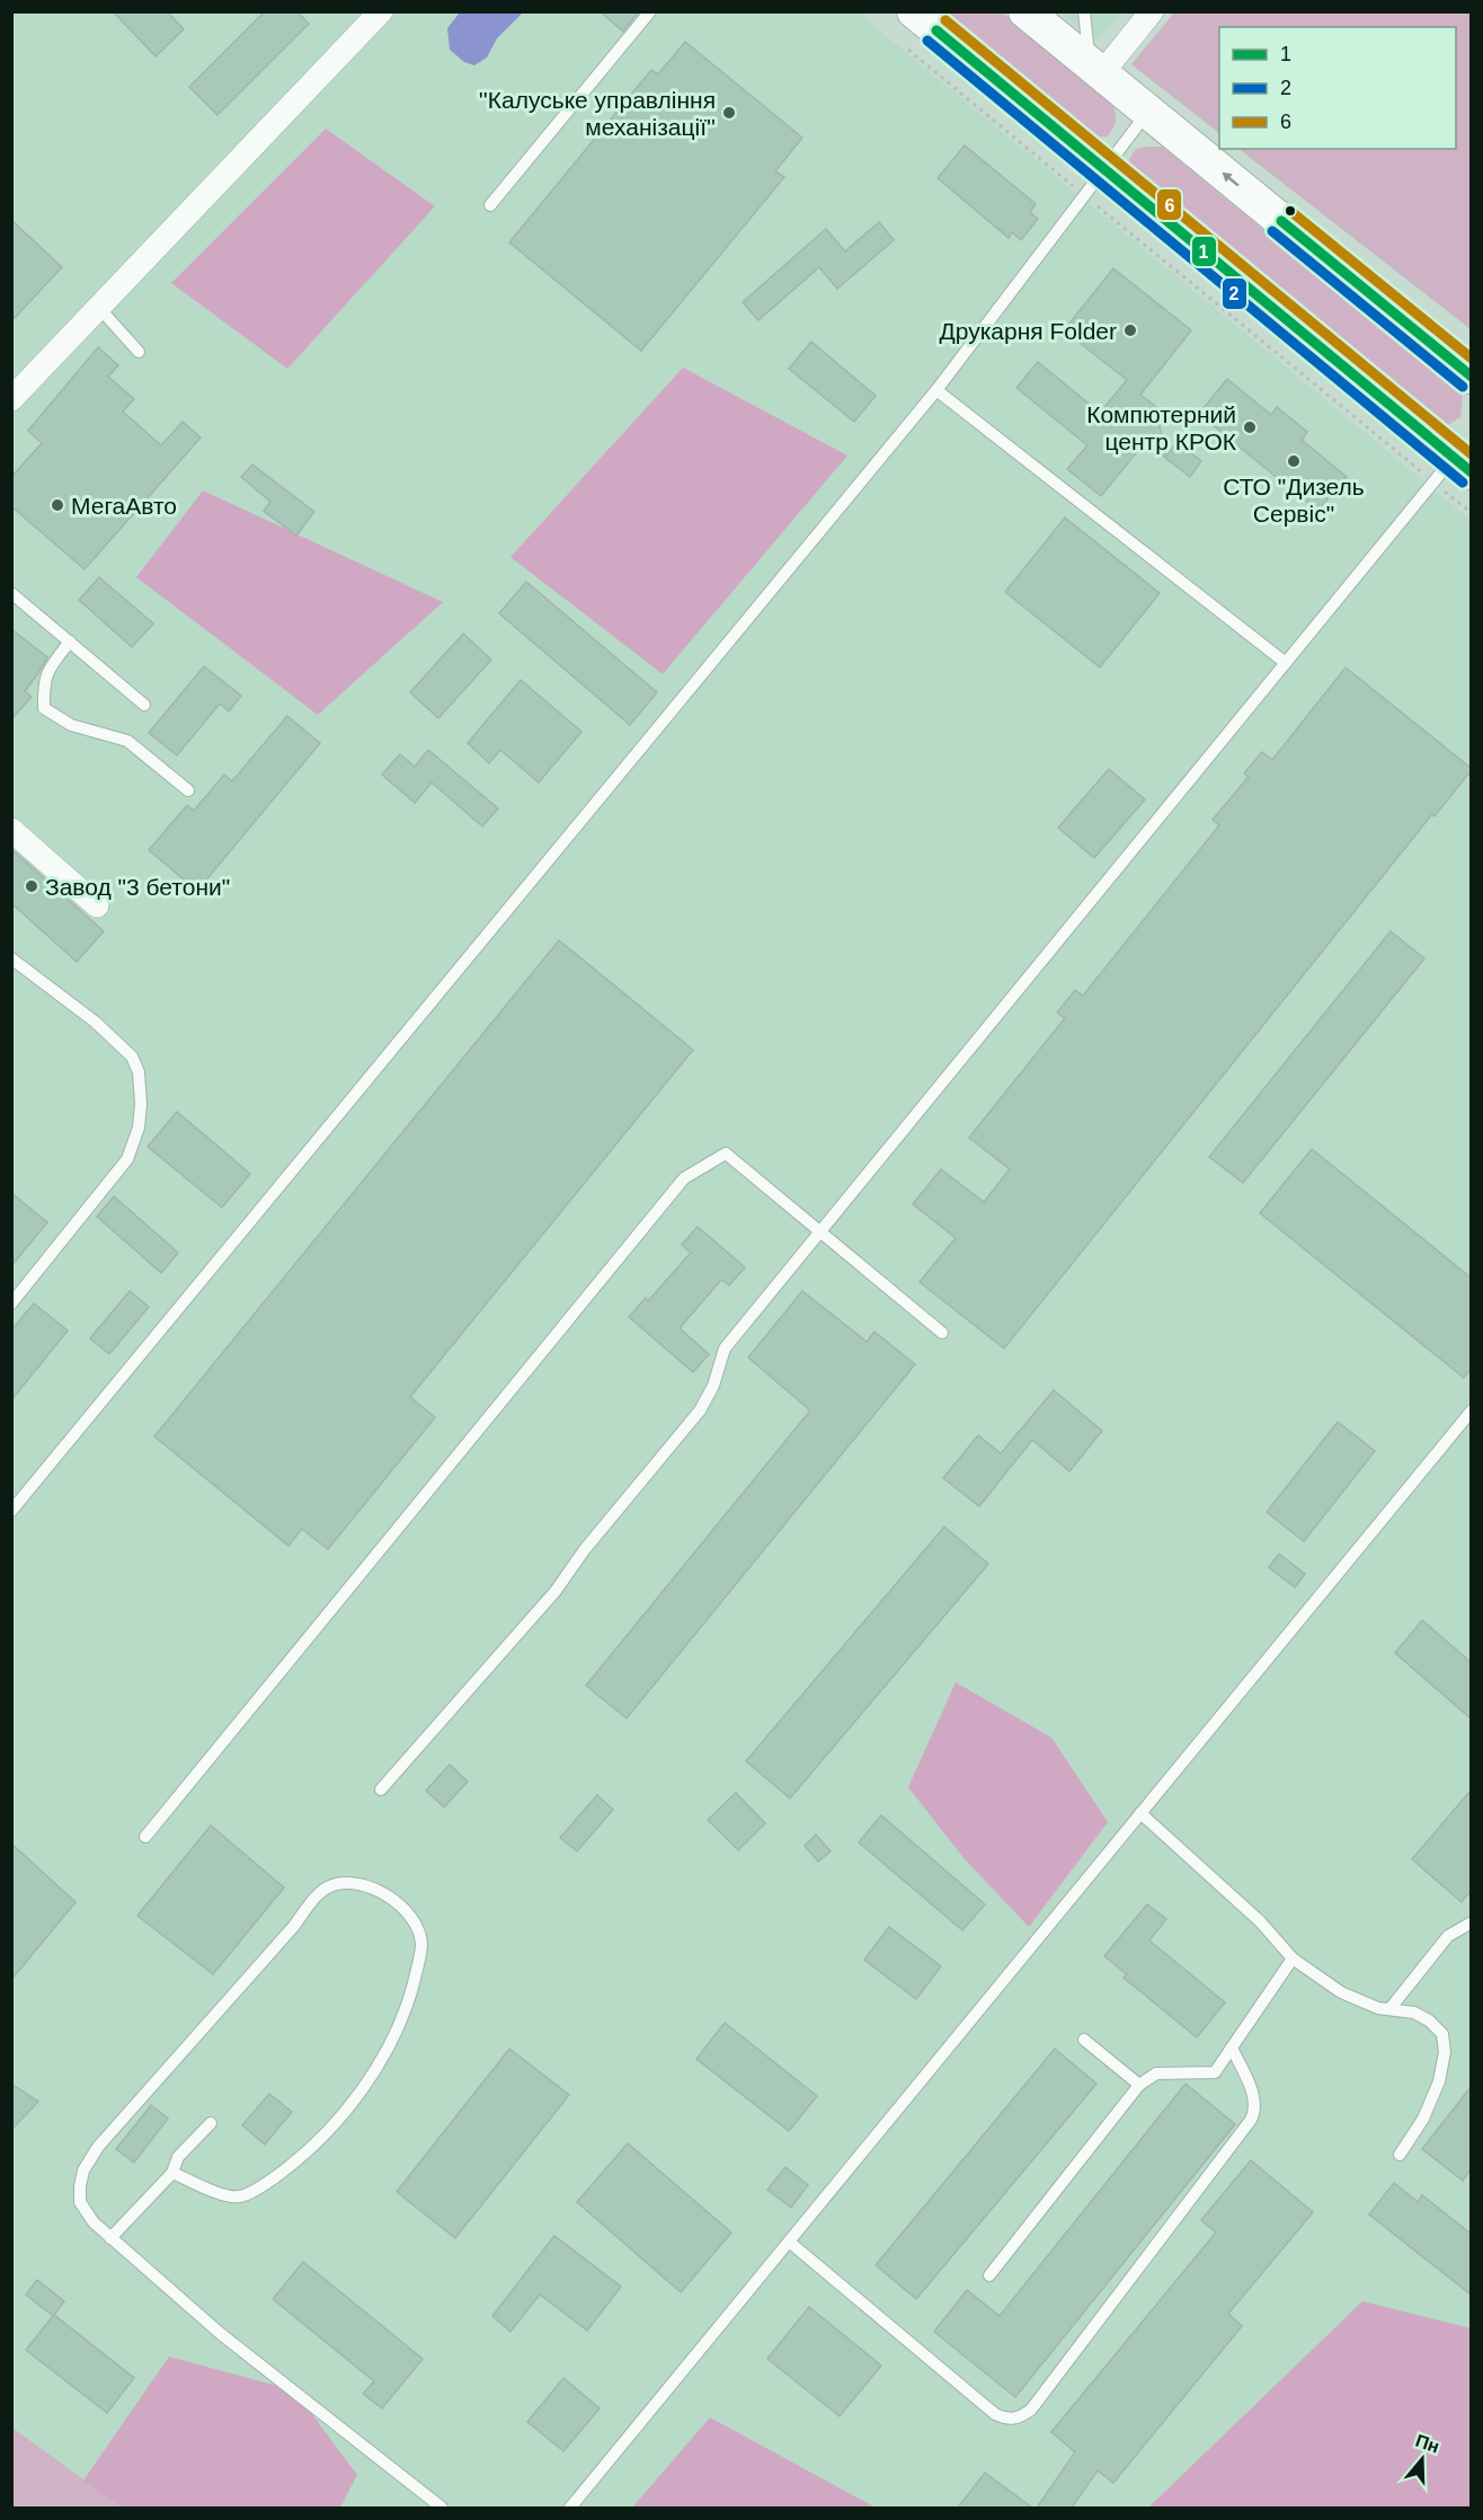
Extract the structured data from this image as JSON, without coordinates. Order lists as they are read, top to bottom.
{
  "places": [
    "''Калуське управління механізації''",
    "Друкарня Folder",
    "Компютерний центр КРОК",
    "СТО \"Дизель Сервіс\"",
    "МегаАвто",
    "Завод \"3 бетони\""
  ],
  "lines": ["transit line 6", "transit line 1", "transit line 2"],
  "legend": ["1", "2", "6"],
  "north": "top"
}
